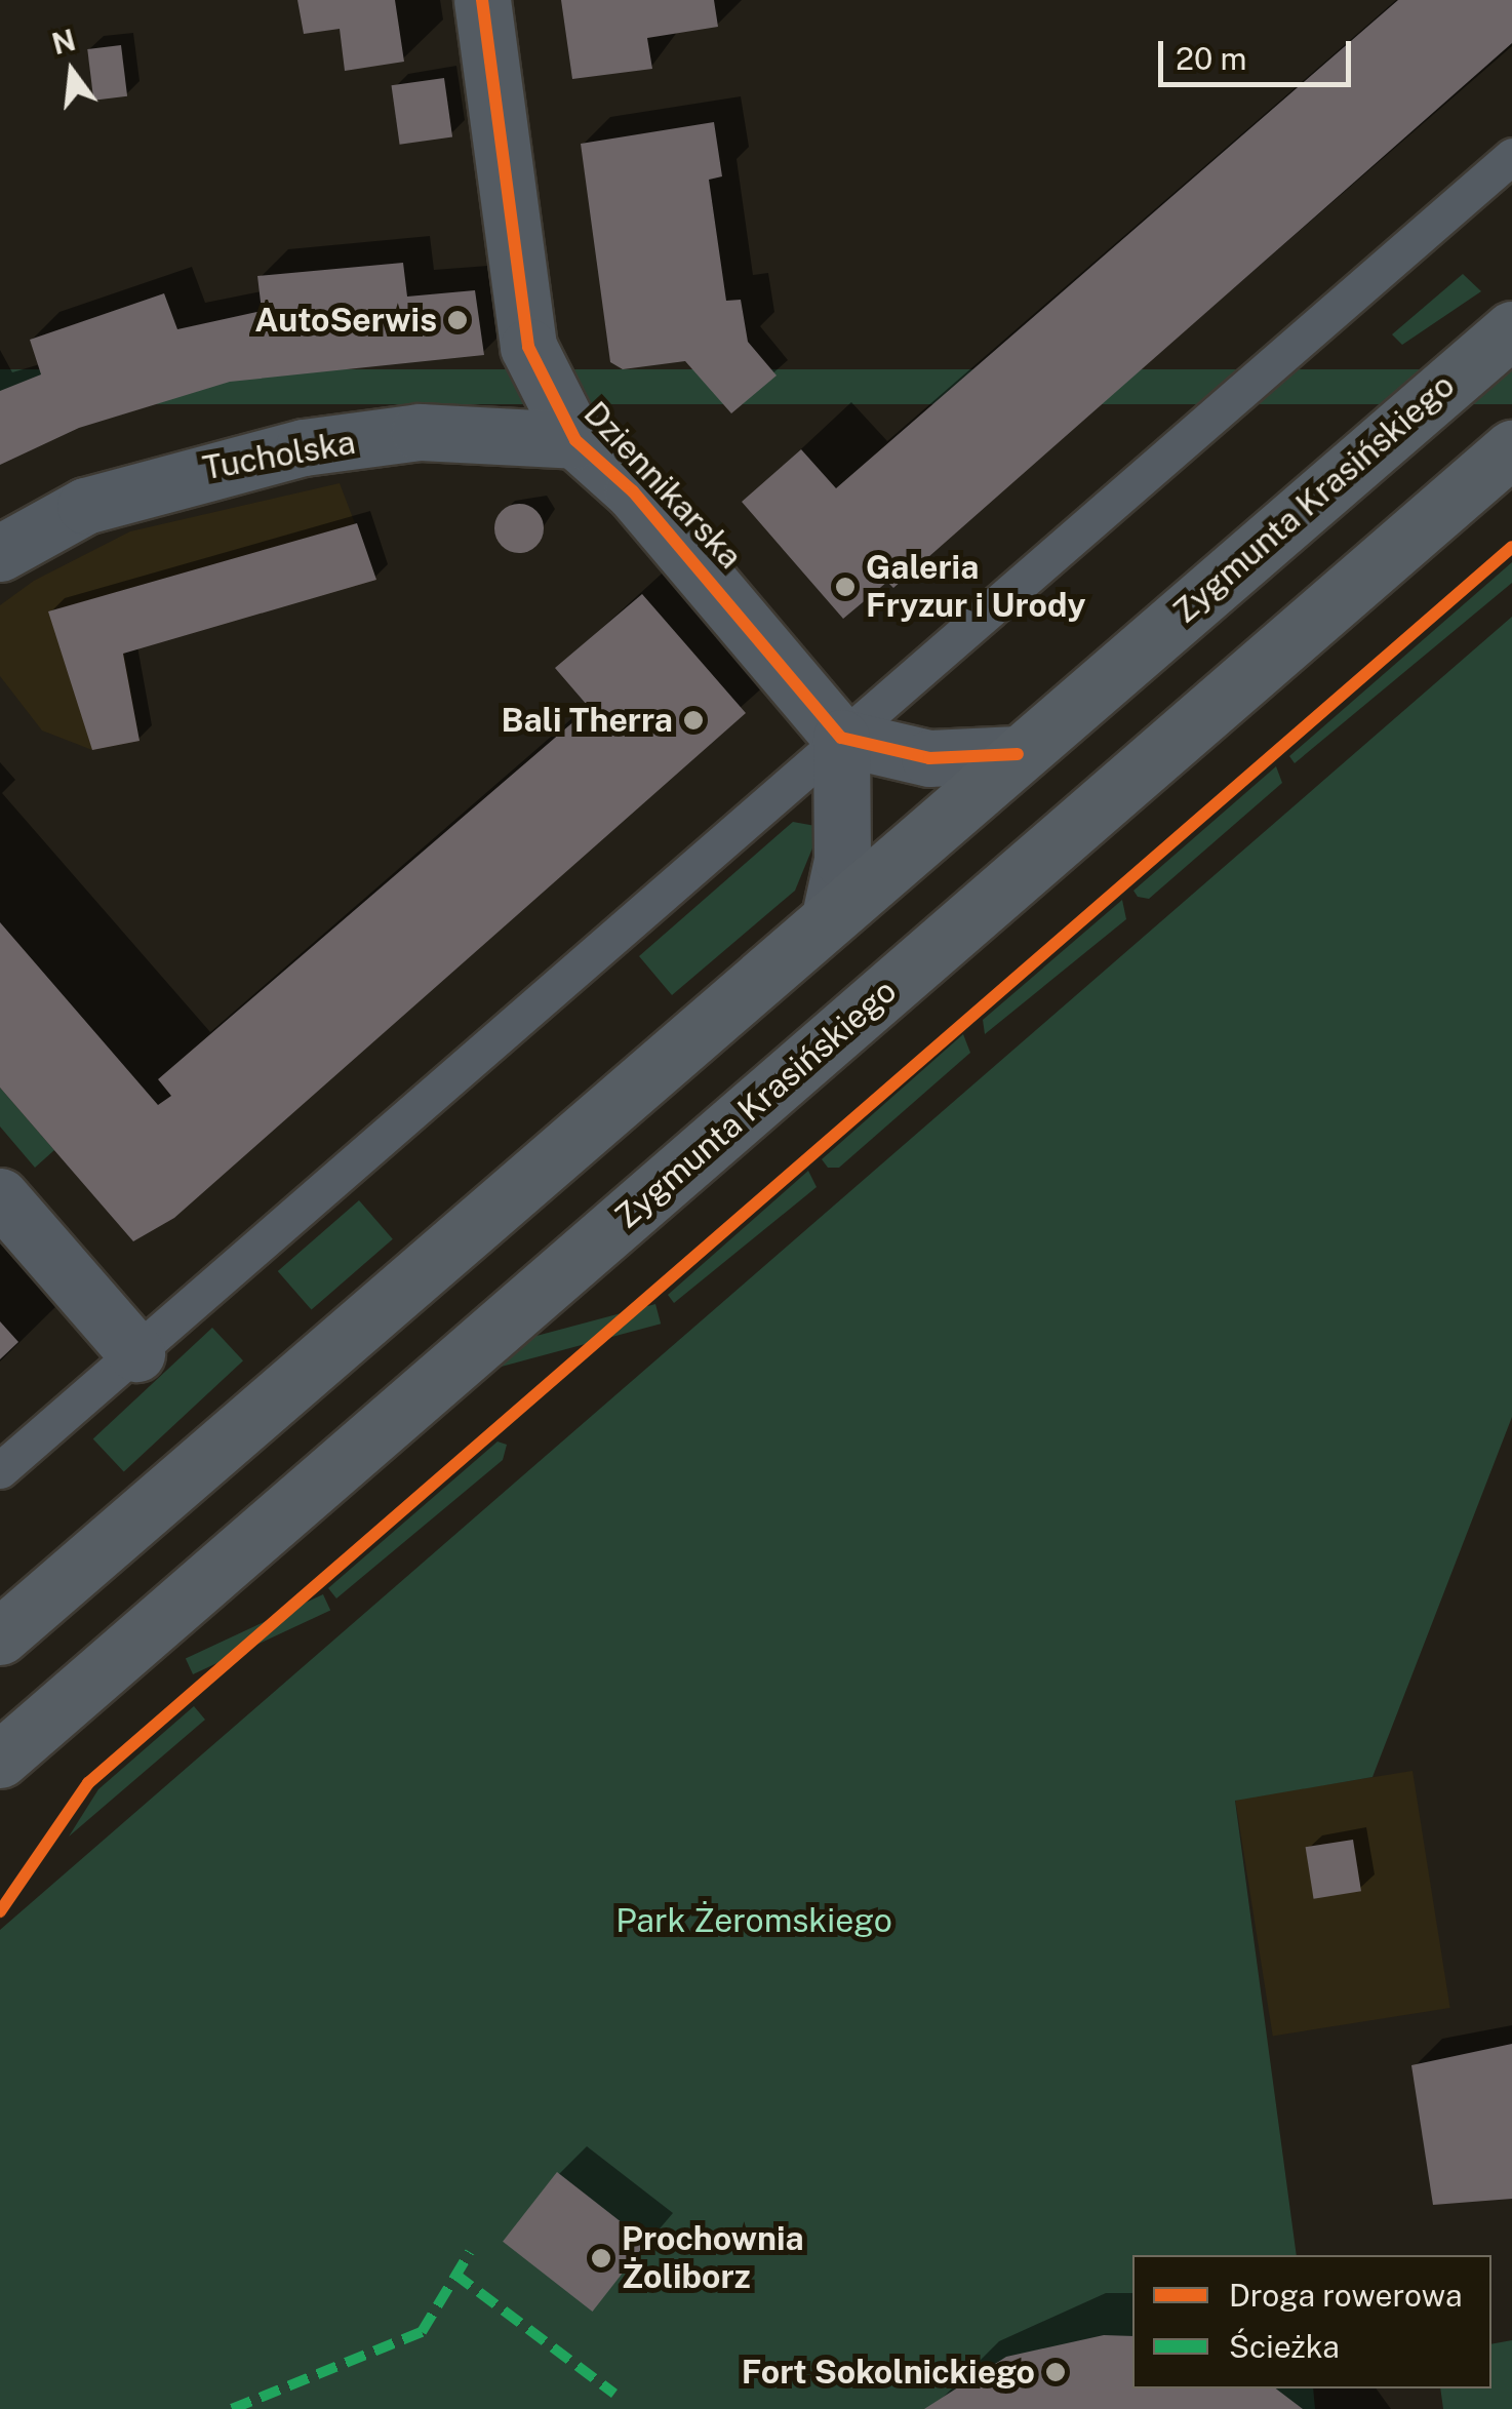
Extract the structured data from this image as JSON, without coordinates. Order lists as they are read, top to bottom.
{
  "streets": {
    "main road": ["Zygmunta Krasińskiego"],
    "street": ["Tucholska", "Dziennikarska"]
  },
  "crossings": [
    ["Tucholska", "Dziennikarska"]
  ],
  "parks": ["Park Żeromskiego"],
  "places": [
    "AutoSerwis",
    "Galeria Fryzur i Urody",
    "Bali Therra",
    "Prochownia Żoliborz",
    "Fort Sokolnickiego"
  ],
  "legend": ["Droga rowerowa", "Ścieżka"],
  "scale_bar": "20 m",
  "north": "top"
}
